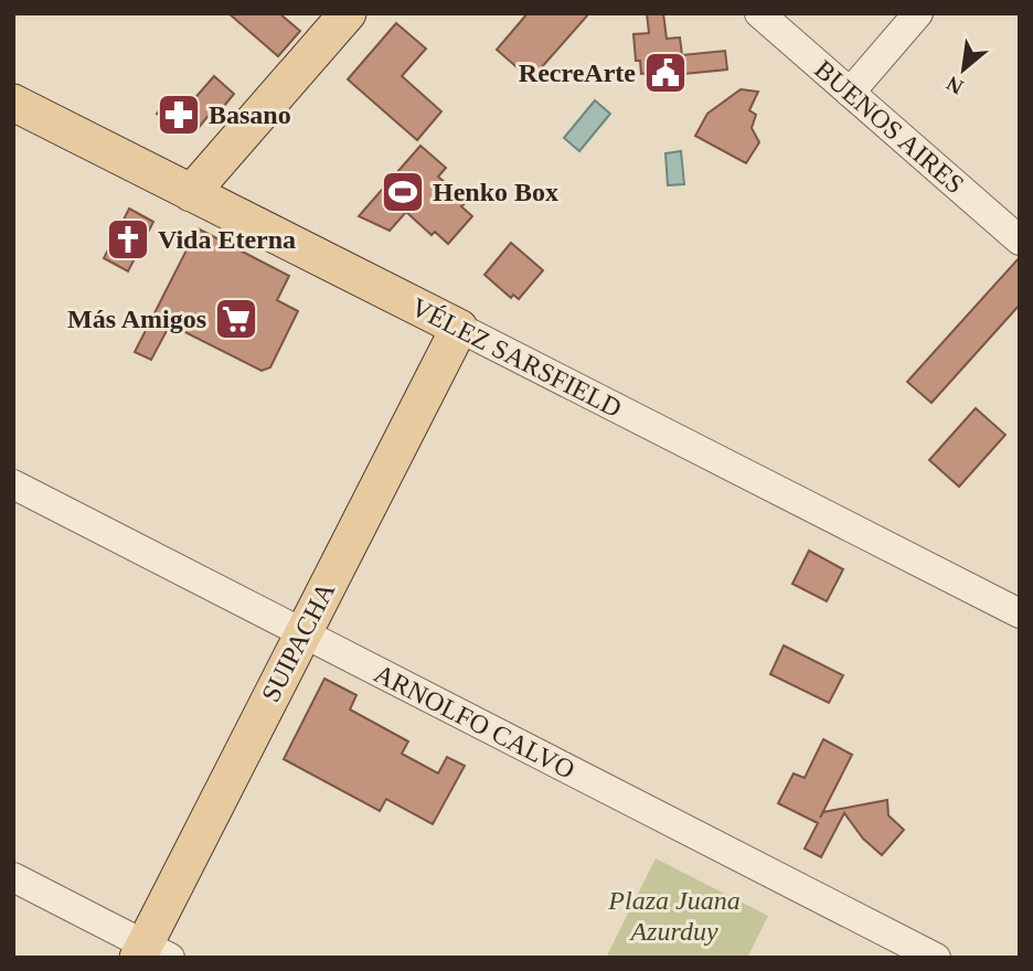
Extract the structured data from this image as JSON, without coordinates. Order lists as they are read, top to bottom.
{
  "streets": {
    "main road": ["VÉLEZ SARSFIELD", "SUIPACHA"],
    "street": ["BUENOS AIRES", "ARNOLFO CALVO"]
  },
  "crossings": [
    ["VÉLEZ SARSFIELD", "SUIPACHA"],
    ["SUIPACHA", "ARNOLFO CALVO"]
  ],
  "parks": ["Plaza Juana Azurduy"],
  "places": {
    "public building": ["RecreArte"],
    "pharmacy": ["Basano"],
    "sports": ["Henko Box"],
    "church": ["Vida Eterna"],
    "supermarket": ["Más Amigos"]
  },
  "north": "bottom left"
}
